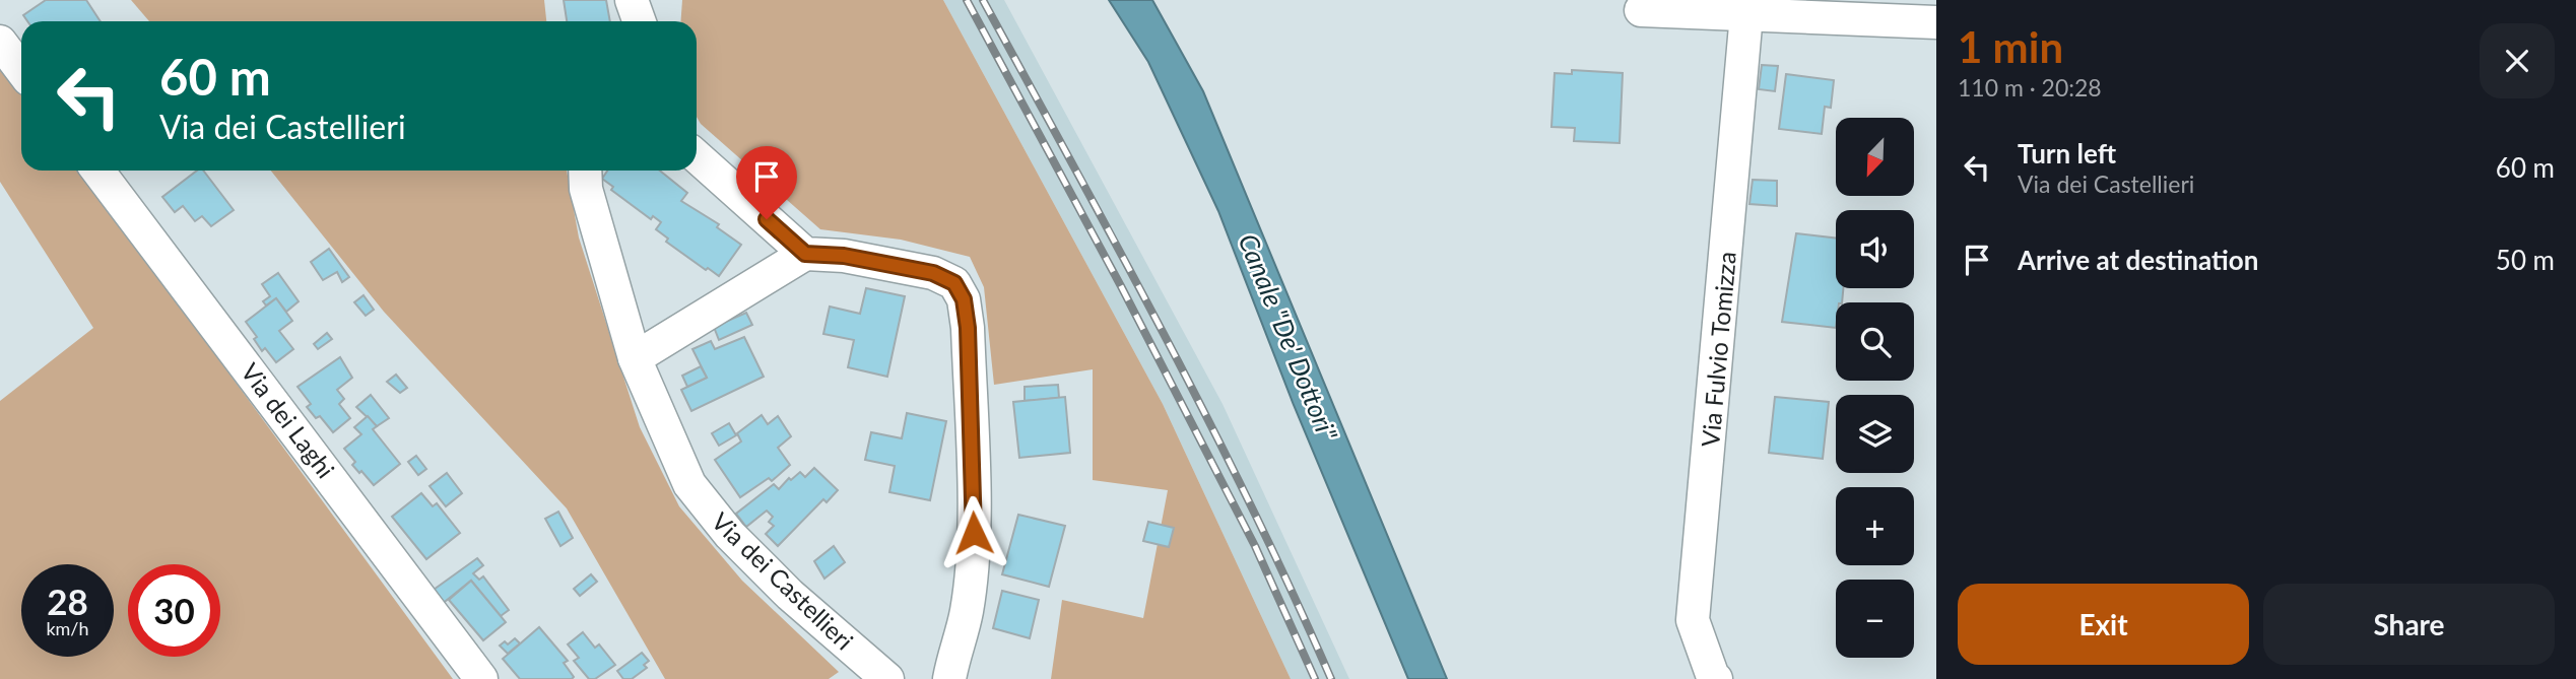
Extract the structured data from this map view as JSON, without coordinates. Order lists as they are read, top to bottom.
{
  "streets": {
    "street": ["Via Fulvio Tomizza", "Via dei Laghi", "Via dei Castellieri"]
  },
  "water": ["Canale \"De' Dottori\""],
  "north": "bottom left",
  "page": {
    "heading": ["1 min", "110 m · 20:28"],
    "turn": ["60 m", "Via dei Castellieri"],
    "map_buttons": ["+", "−"],
    "list": [
      {
        "name": "Turn left",
        "note": "Via dei Castellieri",
        "value": "60 m"
      },
      {
        "name": "Arrive at destination",
        "value": "50 m"
      }
    ],
    "speed": "28 km/h",
    "limit": "30",
    "buttons": ["Exit", "Share"]
  }
}
